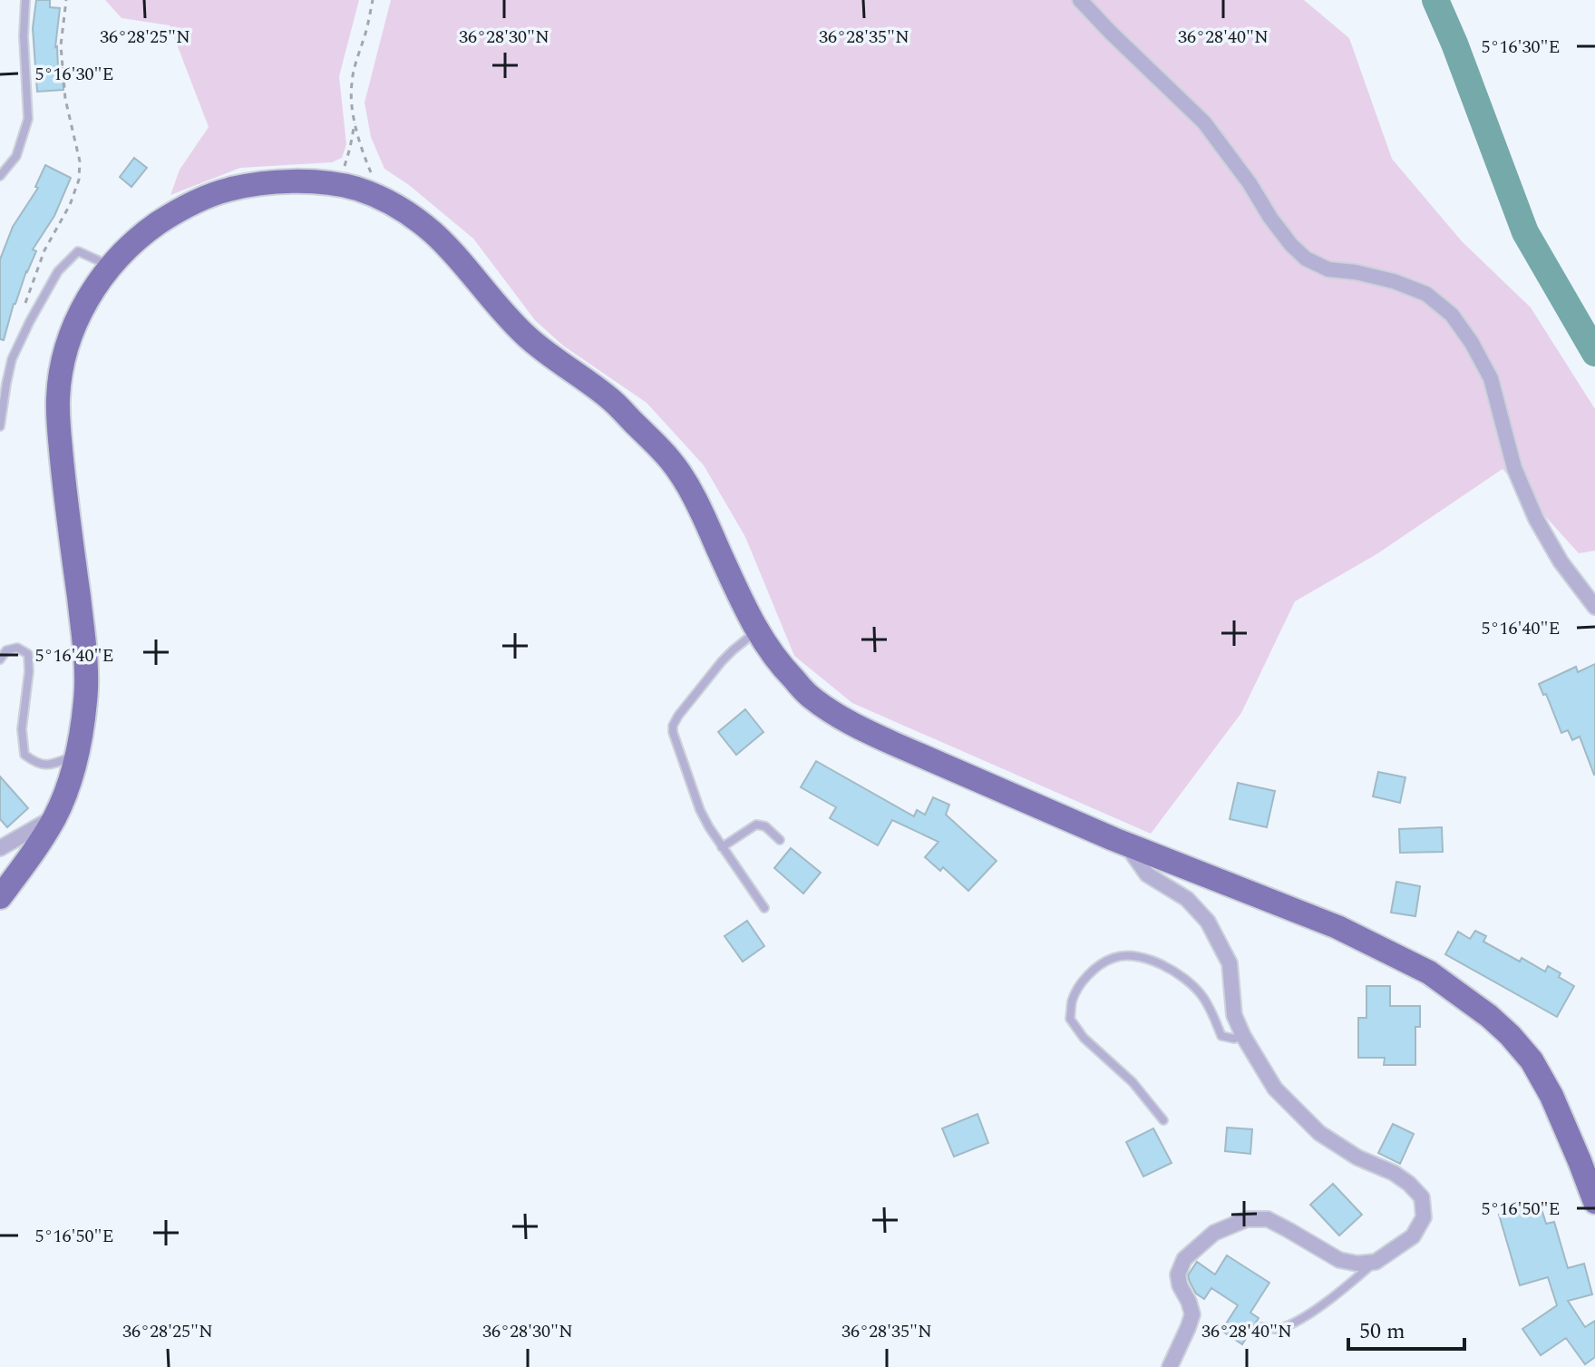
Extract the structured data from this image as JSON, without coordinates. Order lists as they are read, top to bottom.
{
  "scale_bar": "50 m",
  "coordinates": [
    "36°28'25\"N",
    "36°28'30\"N",
    "36°28'35\"N",
    "36°28'40\"N",
    "5°16'30\"E",
    "5°16'40\"E",
    "5°16'50\"E"
  ]
}
